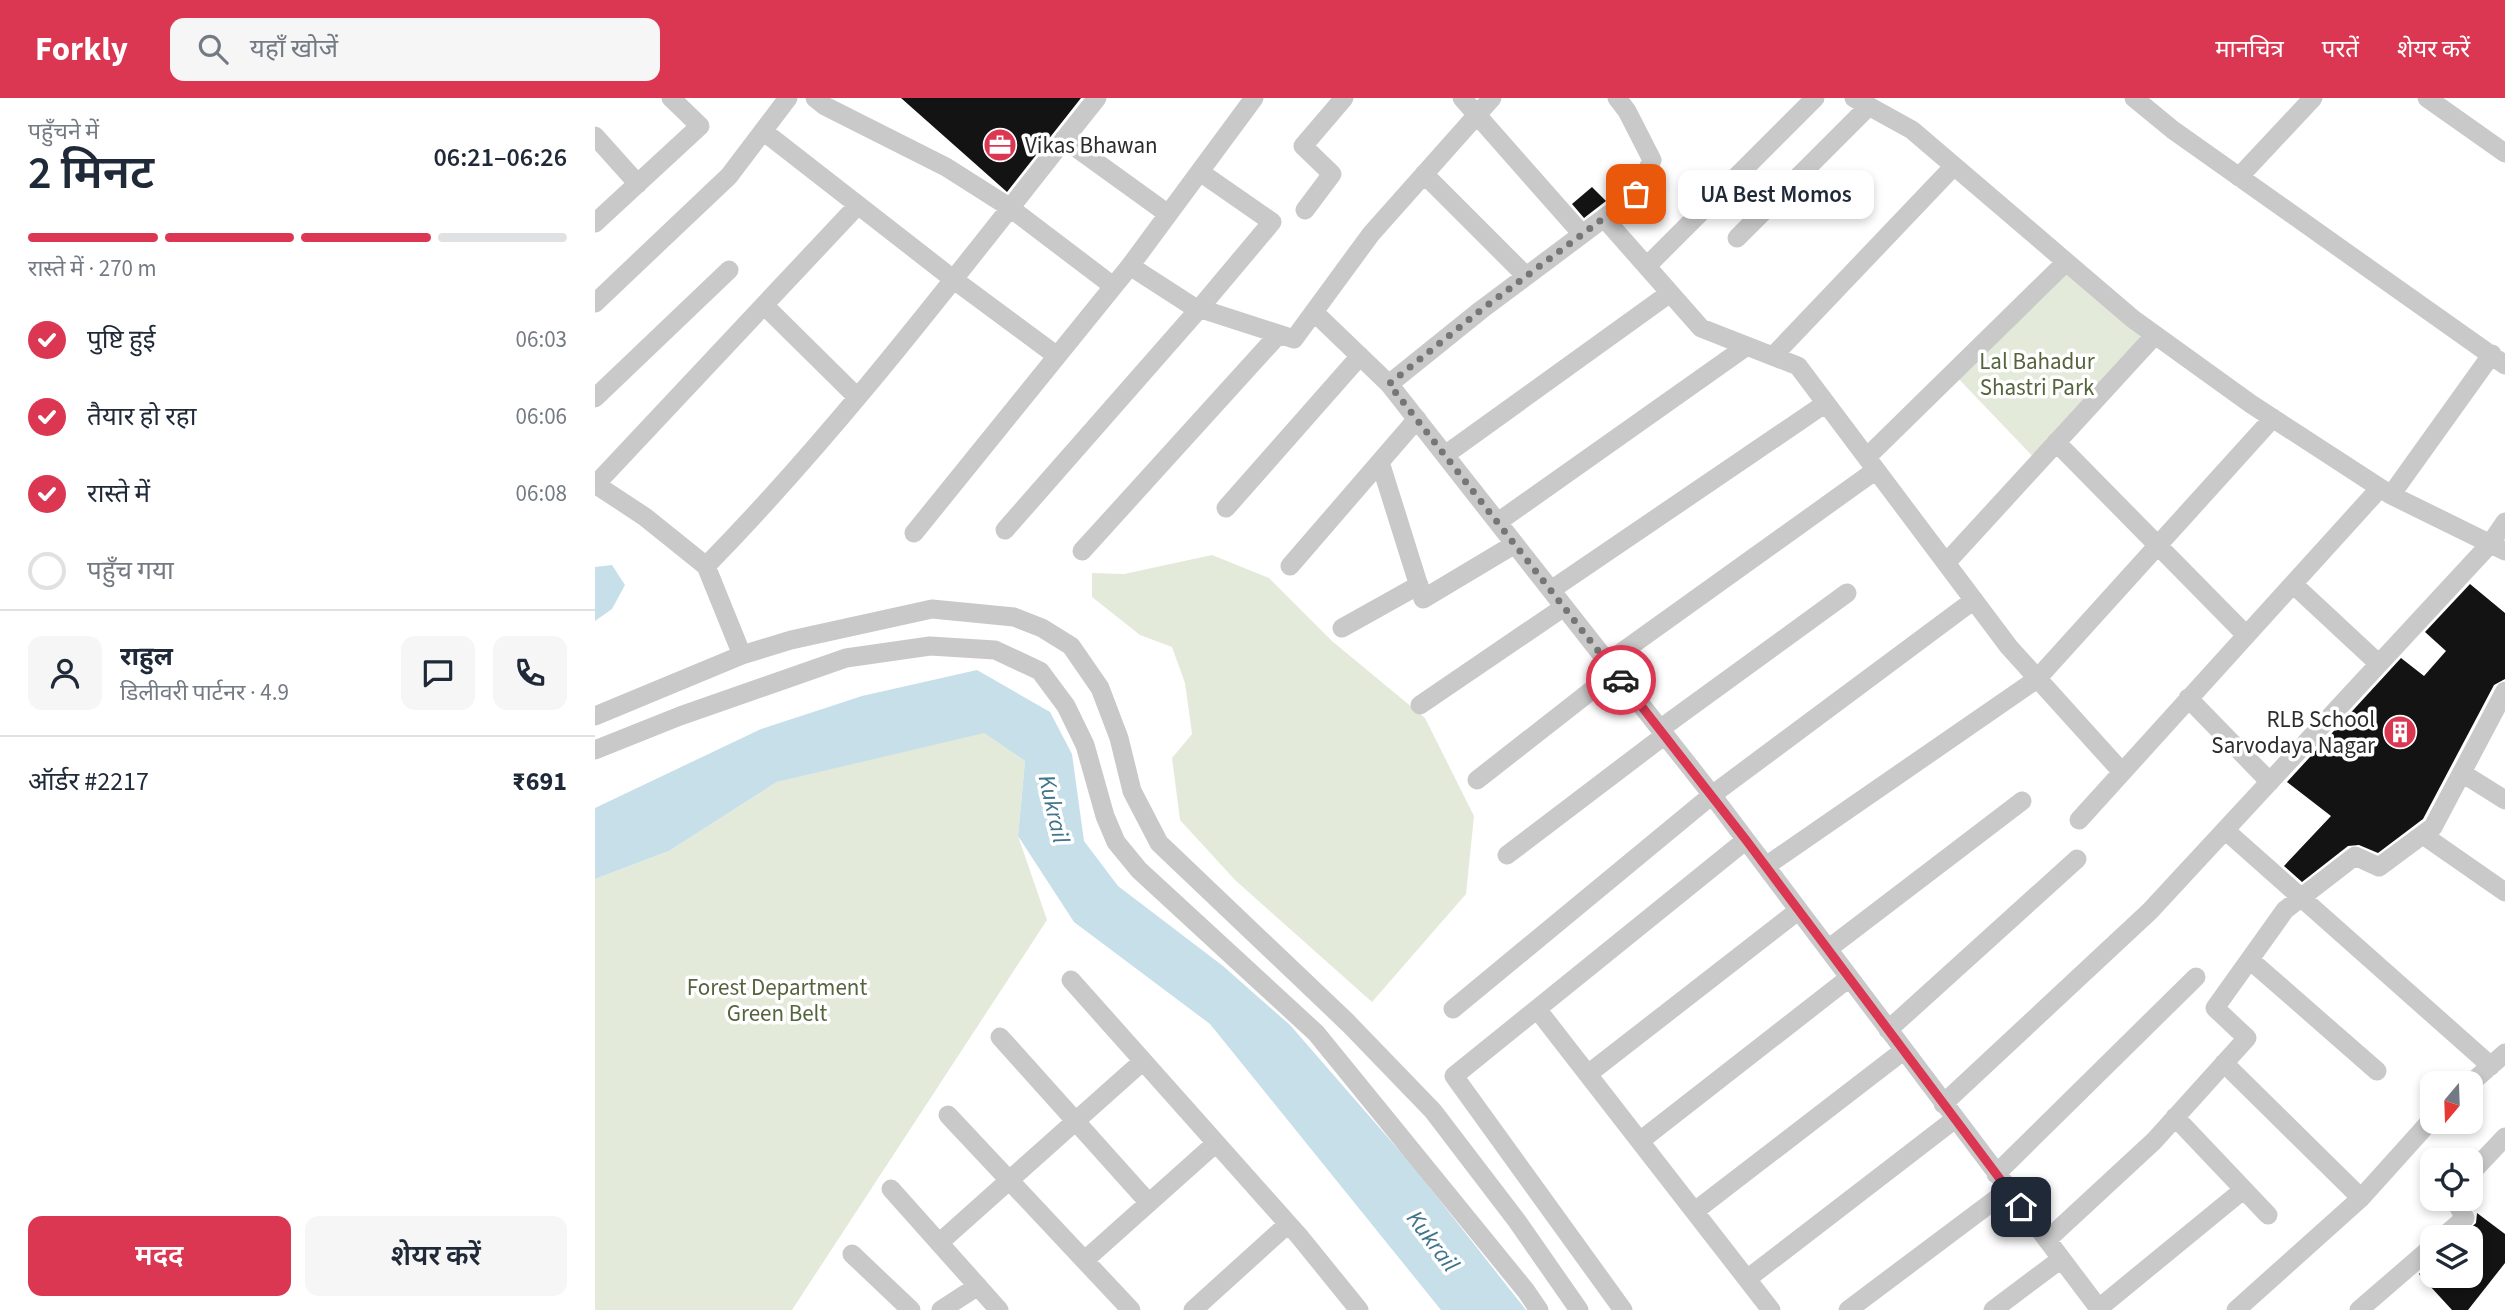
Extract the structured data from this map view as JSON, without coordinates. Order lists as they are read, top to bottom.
{
  "water": ["Kukrail"],
  "parks": ["Lal Bahadur Shastri Park", "Forest Department Green Belt"],
  "places": {
    "office": ["Vikas Bhawan"],
    "other": ["UA Best Momos"],
    "building": ["RLB School Sarvodaya Nagar"]
  },
  "north": "bottom",
  "page": {
    "header": "Forkly",
    "search": "यहाँ खोजें",
    "nav": ["मानचित्र", "परतें", "शेयर करें"],
    "heading": ["2 मिनट", "पहुँचने में", "06:21–06:26"],
    "panel": [
      "राहुल",
      "डिलीवरी पार्टनर · 4.9",
      "ऑर्डर #2217",
      "₹691"
    ],
    "bubble": "UA Best Momos",
    "bar": "रास्ते में · 270 m",
    "list": [
      ["पुष्टि हुई", "06:03"],
      ["तैयार हो रहा", "06:06"],
      ["रास्ते में", "06:08"],
      "पहुँच गया"
    ],
    "buttons": ["मदद", "शेयर करें"]
  }
}
